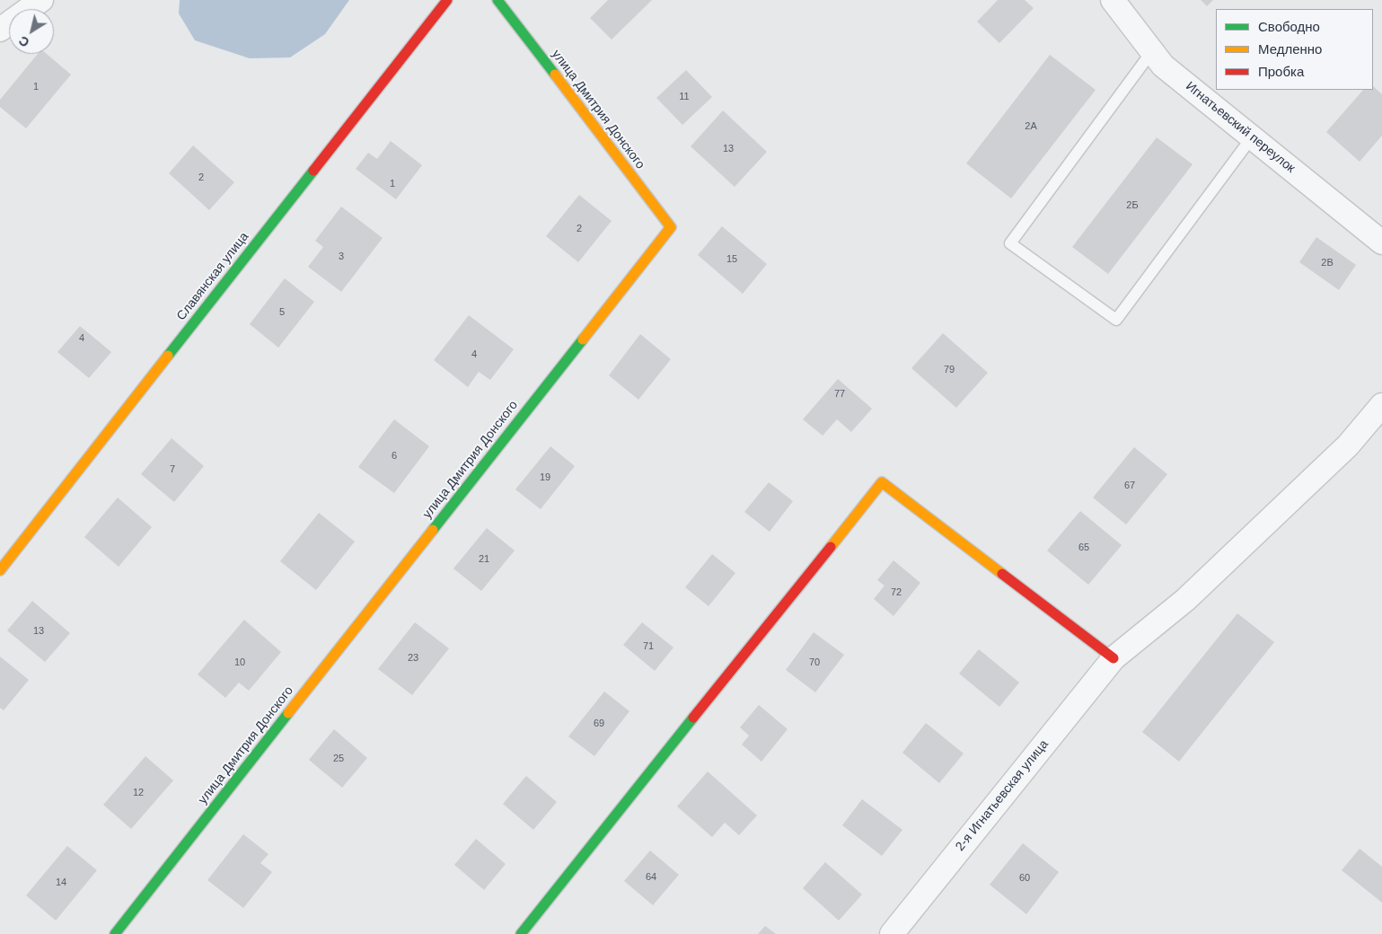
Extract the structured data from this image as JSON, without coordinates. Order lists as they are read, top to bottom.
{
  "streets": {
    "street": [
      "улица Дмитрия Донского",
      "Игнатьевский переулок",
      "Славянская улица",
      "2-я Игнатьевская улица"
    ]
  },
  "house_numbers": [
    "1",
    "11",
    "2А",
    "13",
    "2",
    "1",
    "2Б",
    "2",
    "3",
    "15",
    "2В",
    "5",
    "4",
    "4",
    "79",
    "77",
    "6",
    "7",
    "19",
    "67",
    "65",
    "21",
    "72",
    "13",
    "71",
    "23",
    "10",
    "70",
    "69",
    "25",
    "12",
    "64",
    "60",
    "14"
  ],
  "legend": ["Свободно", "Медленно", "Пробка"],
  "north": "bottom left"
}
